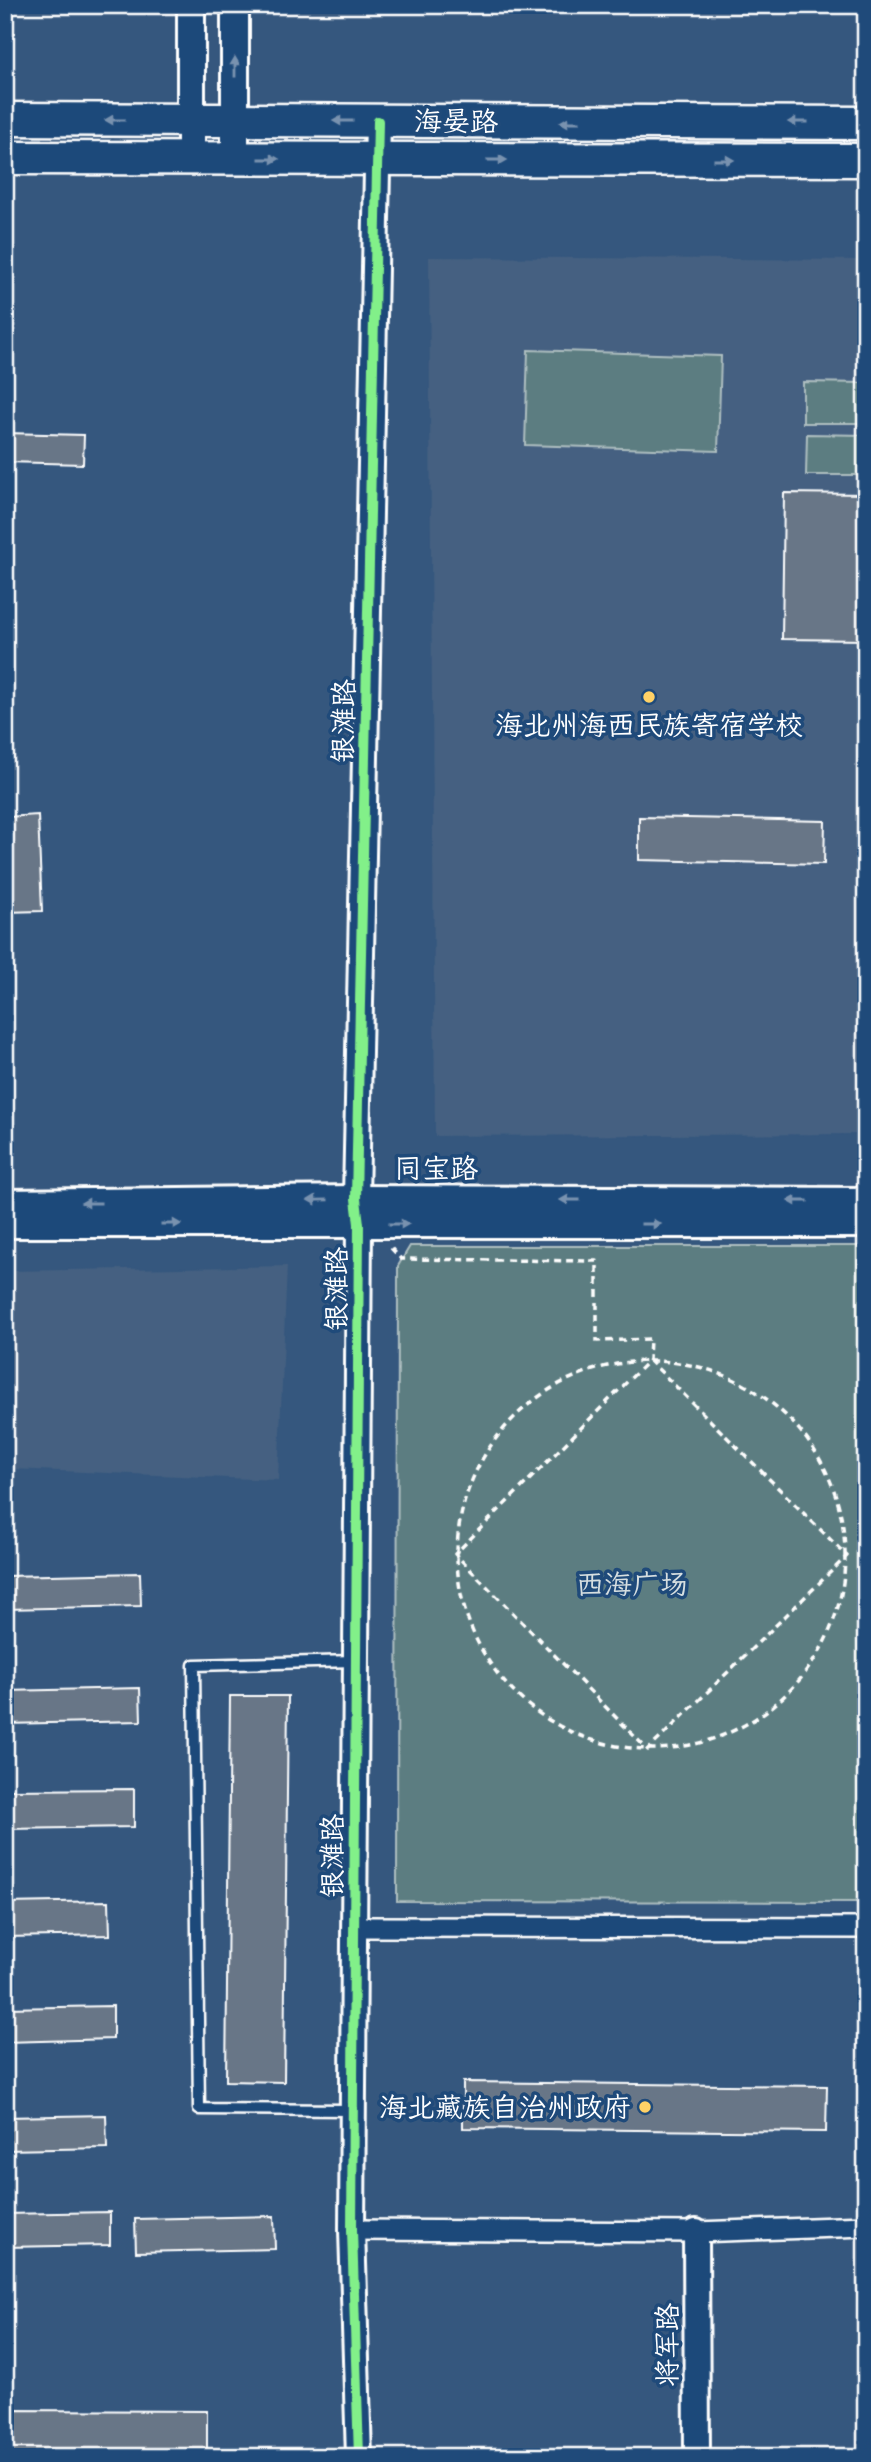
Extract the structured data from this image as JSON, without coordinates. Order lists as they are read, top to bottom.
{
  "streets": {
    "highway": ["海晏路"],
    "main road": ["同宝路"],
    "street": ["银滩路", "将军路"]
  },
  "crossings": [
    ["海晏路", "银滩路"],
    ["银滩路", "同宝路"]
  ],
  "parks": ["西海广场"],
  "places": ["海北州海西民族寄宿学校", "海北藏族自治州政府"]
}
